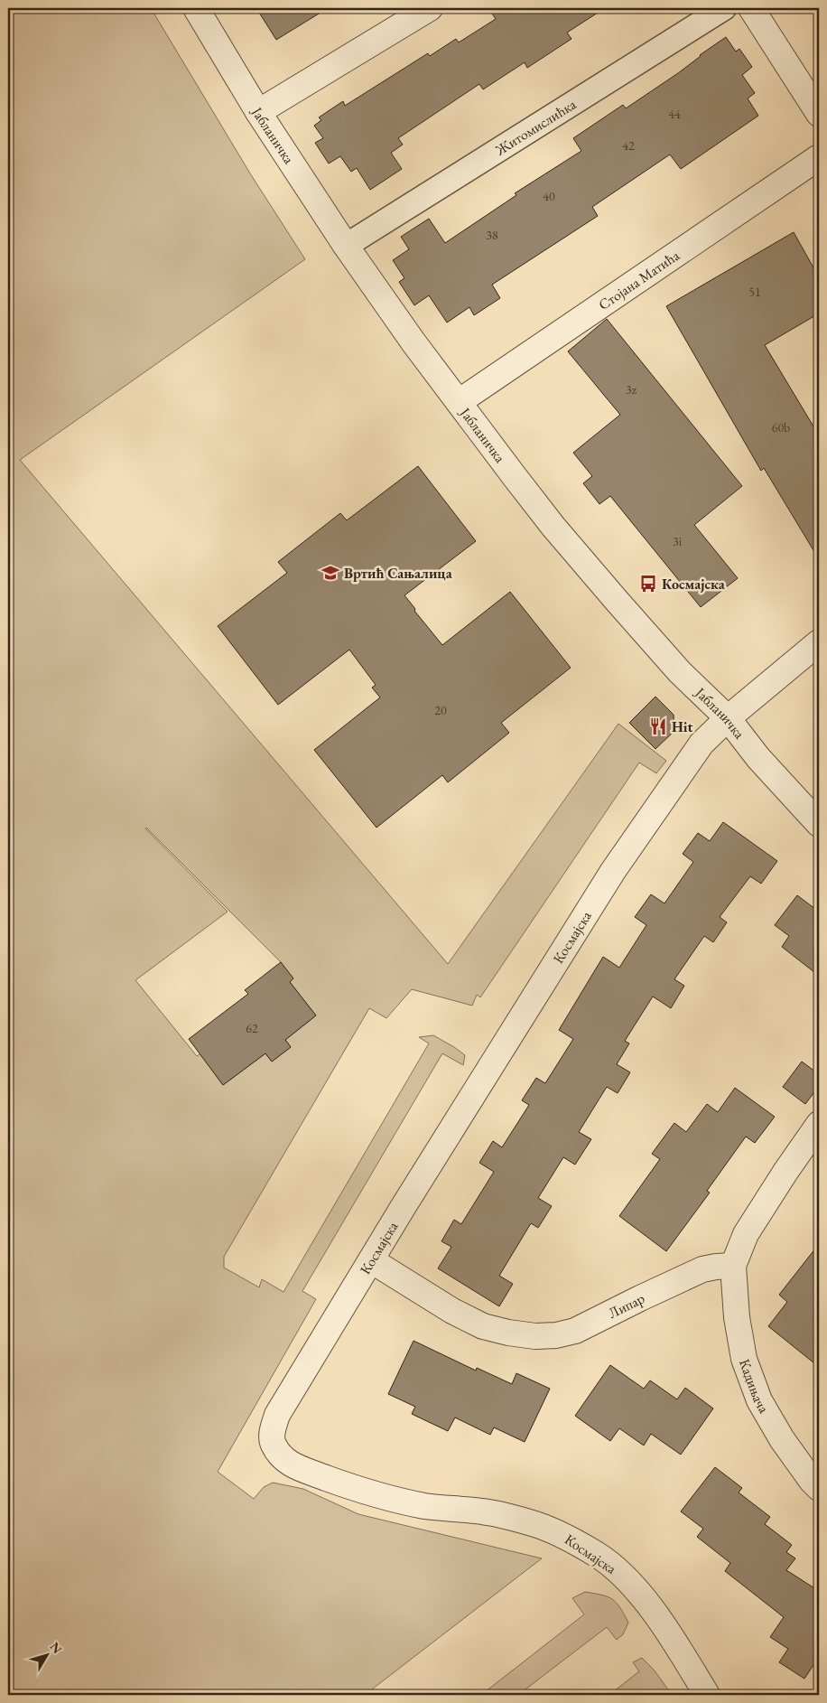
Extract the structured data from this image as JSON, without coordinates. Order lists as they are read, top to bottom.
{
  "streets": {
    "street": [
      "Житомислићка",
      "Јабланичка",
      "Стојана Матића",
      "Космајска",
      "Липар",
      "Кадињача"
    ]
  },
  "crossings": [
    ["Житомислићка", "Јабланичка"],
    ["Јабланичка", "Стојана Матића"],
    ["Јабланичка", "Космајска"],
    ["Космајска", "Липар"],
    ["Липар", "Кадињача"]
  ],
  "places": {
    "school or university": ["Вртић Сањалица"],
    "bus stop": ["Космајска"],
    "restaurant": ["Hit"]
  },
  "house_numbers": [
    "44",
    "42",
    "40",
    "38",
    "51",
    "3z",
    "60b",
    "3i",
    "20",
    "62"
  ],
  "north": "top right"
}
